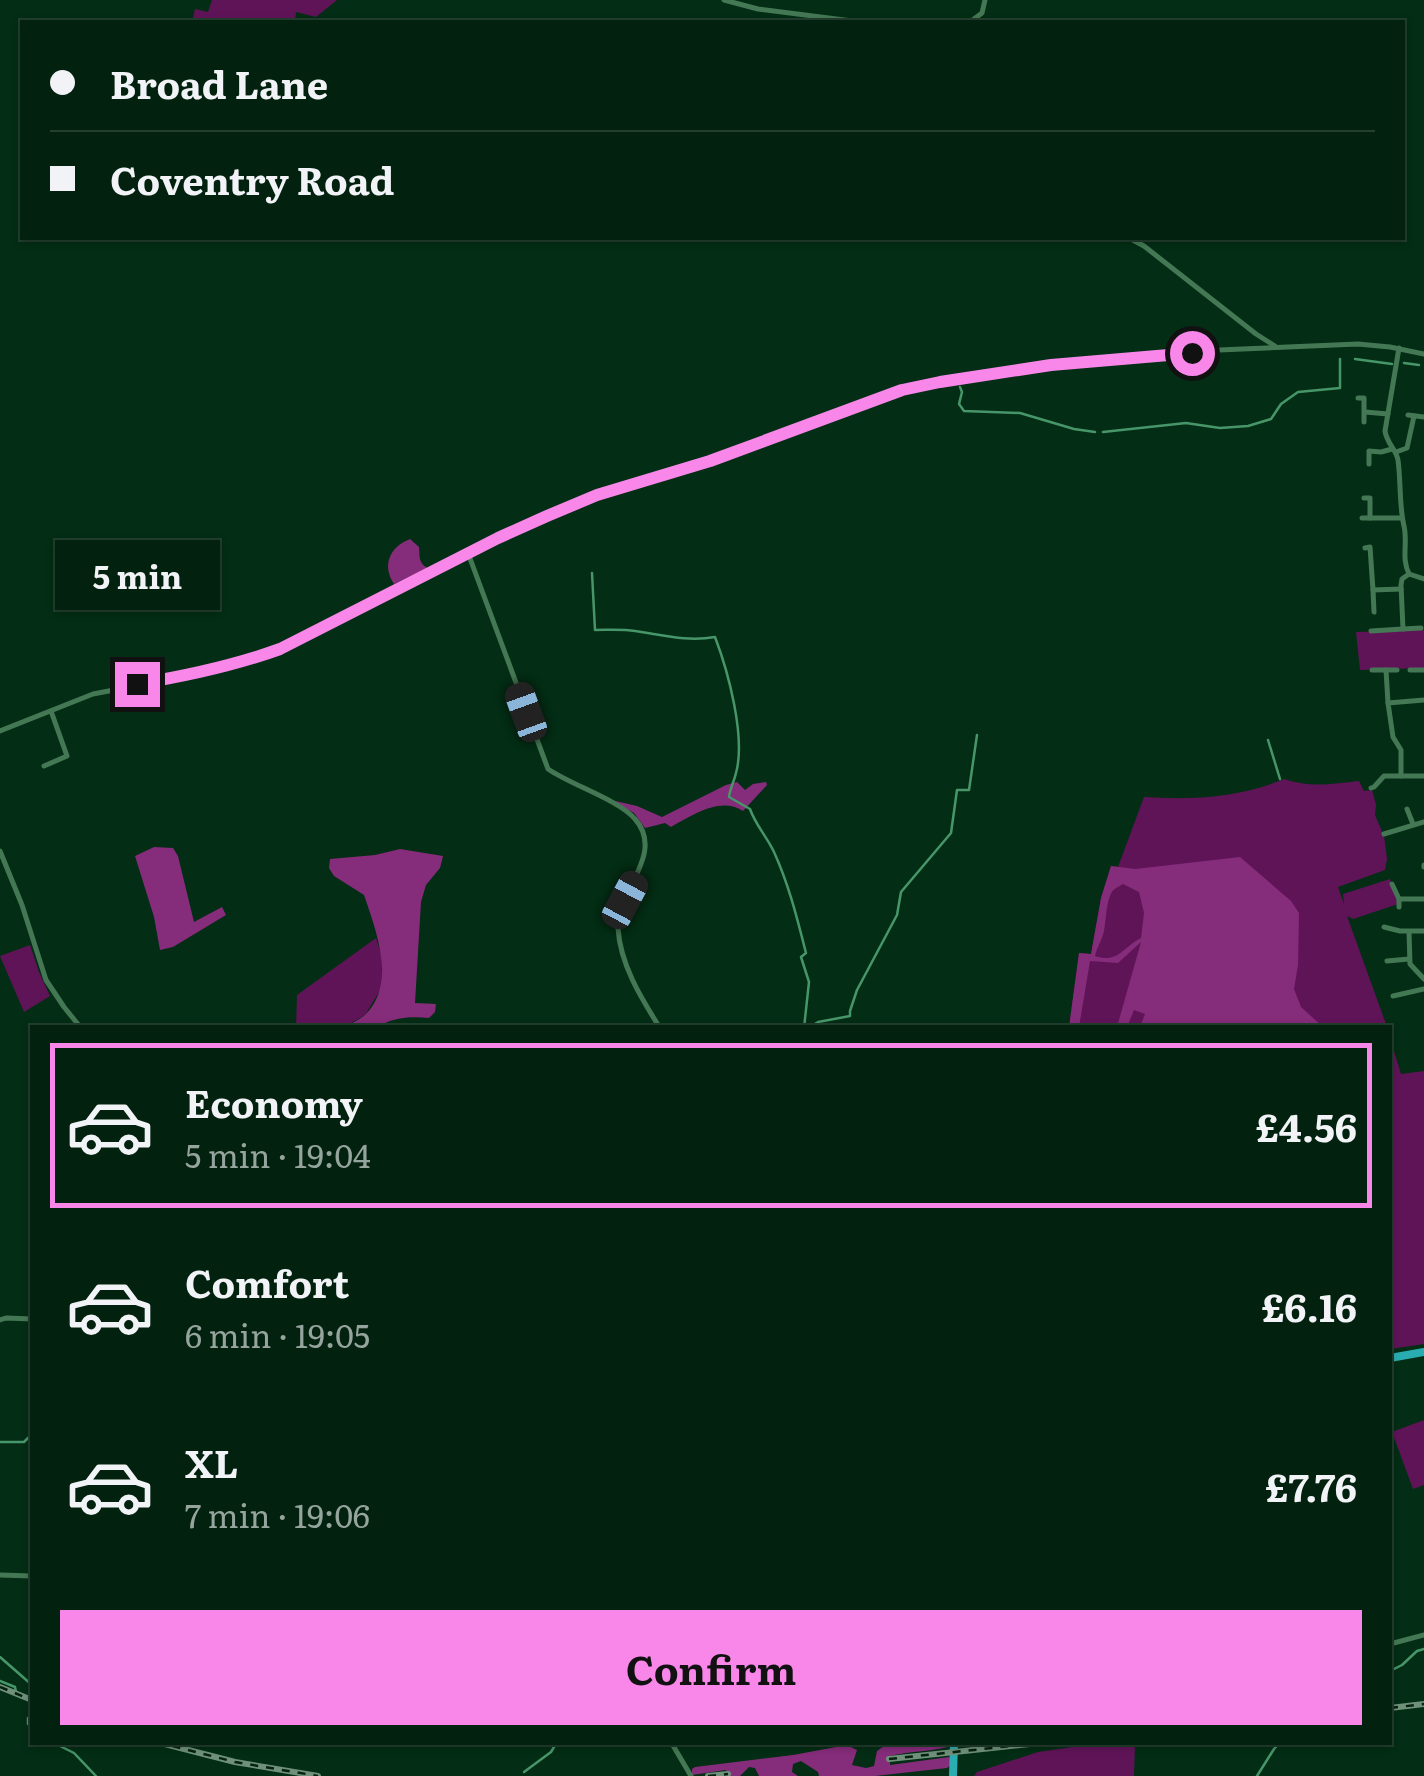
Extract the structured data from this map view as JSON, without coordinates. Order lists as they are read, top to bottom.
{
  "page": {
    "banner": ["Broad Lane", "Coventry Road"],
    "bubble": "5 min",
    "list": [
      {
        "name": "Economy",
        "note": "5 min · 19:04",
        "value": "£4.56"
      },
      {
        "name": "Comfort",
        "note": "6 min · 19:05",
        "value": "£6.16"
      },
      {
        "name": "XL",
        "note": "7 min · 19:06",
        "value": "£7.76"
      }
    ],
    "buttons": "Confirm"
  }
}
